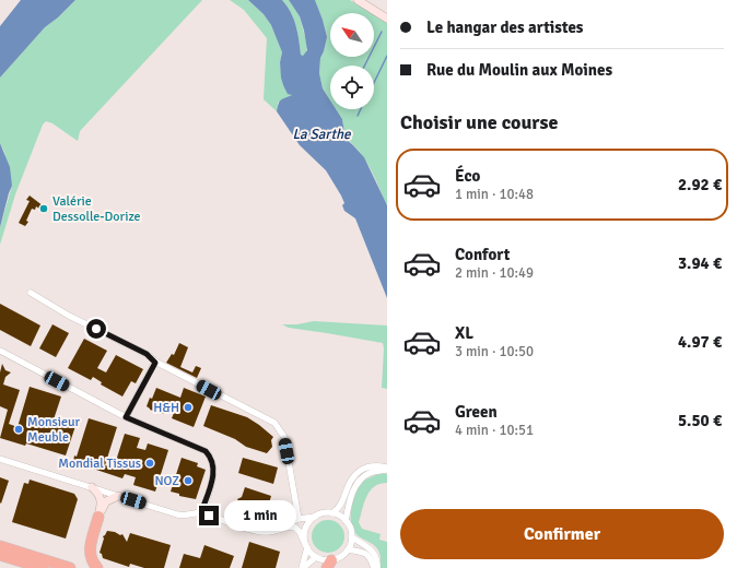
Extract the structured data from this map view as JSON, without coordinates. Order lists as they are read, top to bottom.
{
  "water": ["La Sarthe"],
  "places": [
    "Valérie Dessolle-Dorize",
    "H&H",
    "Monsieur Meuble",
    "Mondial Tissus",
    "NOZ"
  ],
  "north": "top left",
  "page": {
    "banner": ["Le hangar des artistes", "Rue du Moulin aux Moines"],
    "heading": "Choisir une course",
    "list": [
      {
        "name": "Éco",
        "note": "1 min · 10:48",
        "value": "2.92 €"
      },
      {
        "name": "Confort",
        "note": "2 min · 10:49",
        "value": "3.94 €"
      },
      {
        "name": "XL",
        "note": "3 min · 10:50",
        "value": "4.97 €"
      },
      {
        "name": "Green",
        "note": "4 min · 10:51",
        "value": "5.50 €"
      }
    ],
    "bubble": "1 min",
    "buttons": "Confirmer"
  }
}
